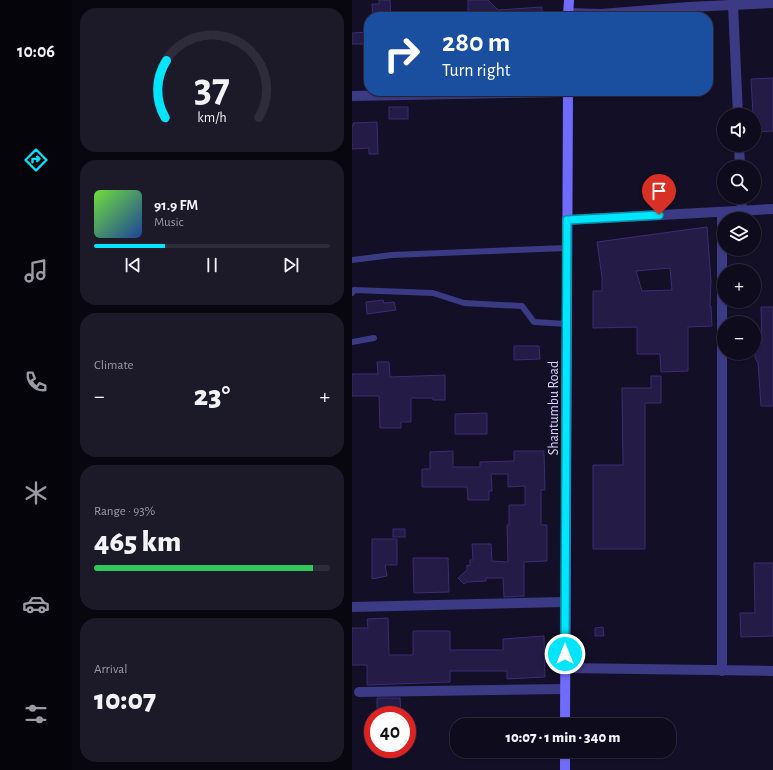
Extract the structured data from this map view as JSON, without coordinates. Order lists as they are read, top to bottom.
{
  "streets": {
    "street": ["Shantumbu Road"]
  },
  "page": {
    "tabs": "10:06",
    "turn": ["280 m", "Turn right"],
    "map_buttons": ["+", "−"],
    "song": ["91.9 FM", "Music"],
    "tile": [
      "Climate",
      ["Range · 93%", "465 km"],
      ["Arrival", "10:07"]
    ],
    "heat": ["−", "23°", "+"],
    "limit": "40",
    "trip": "10:07 · 1 min · 340 m",
    "gauge": ["37", "km/h"]
  }
}
